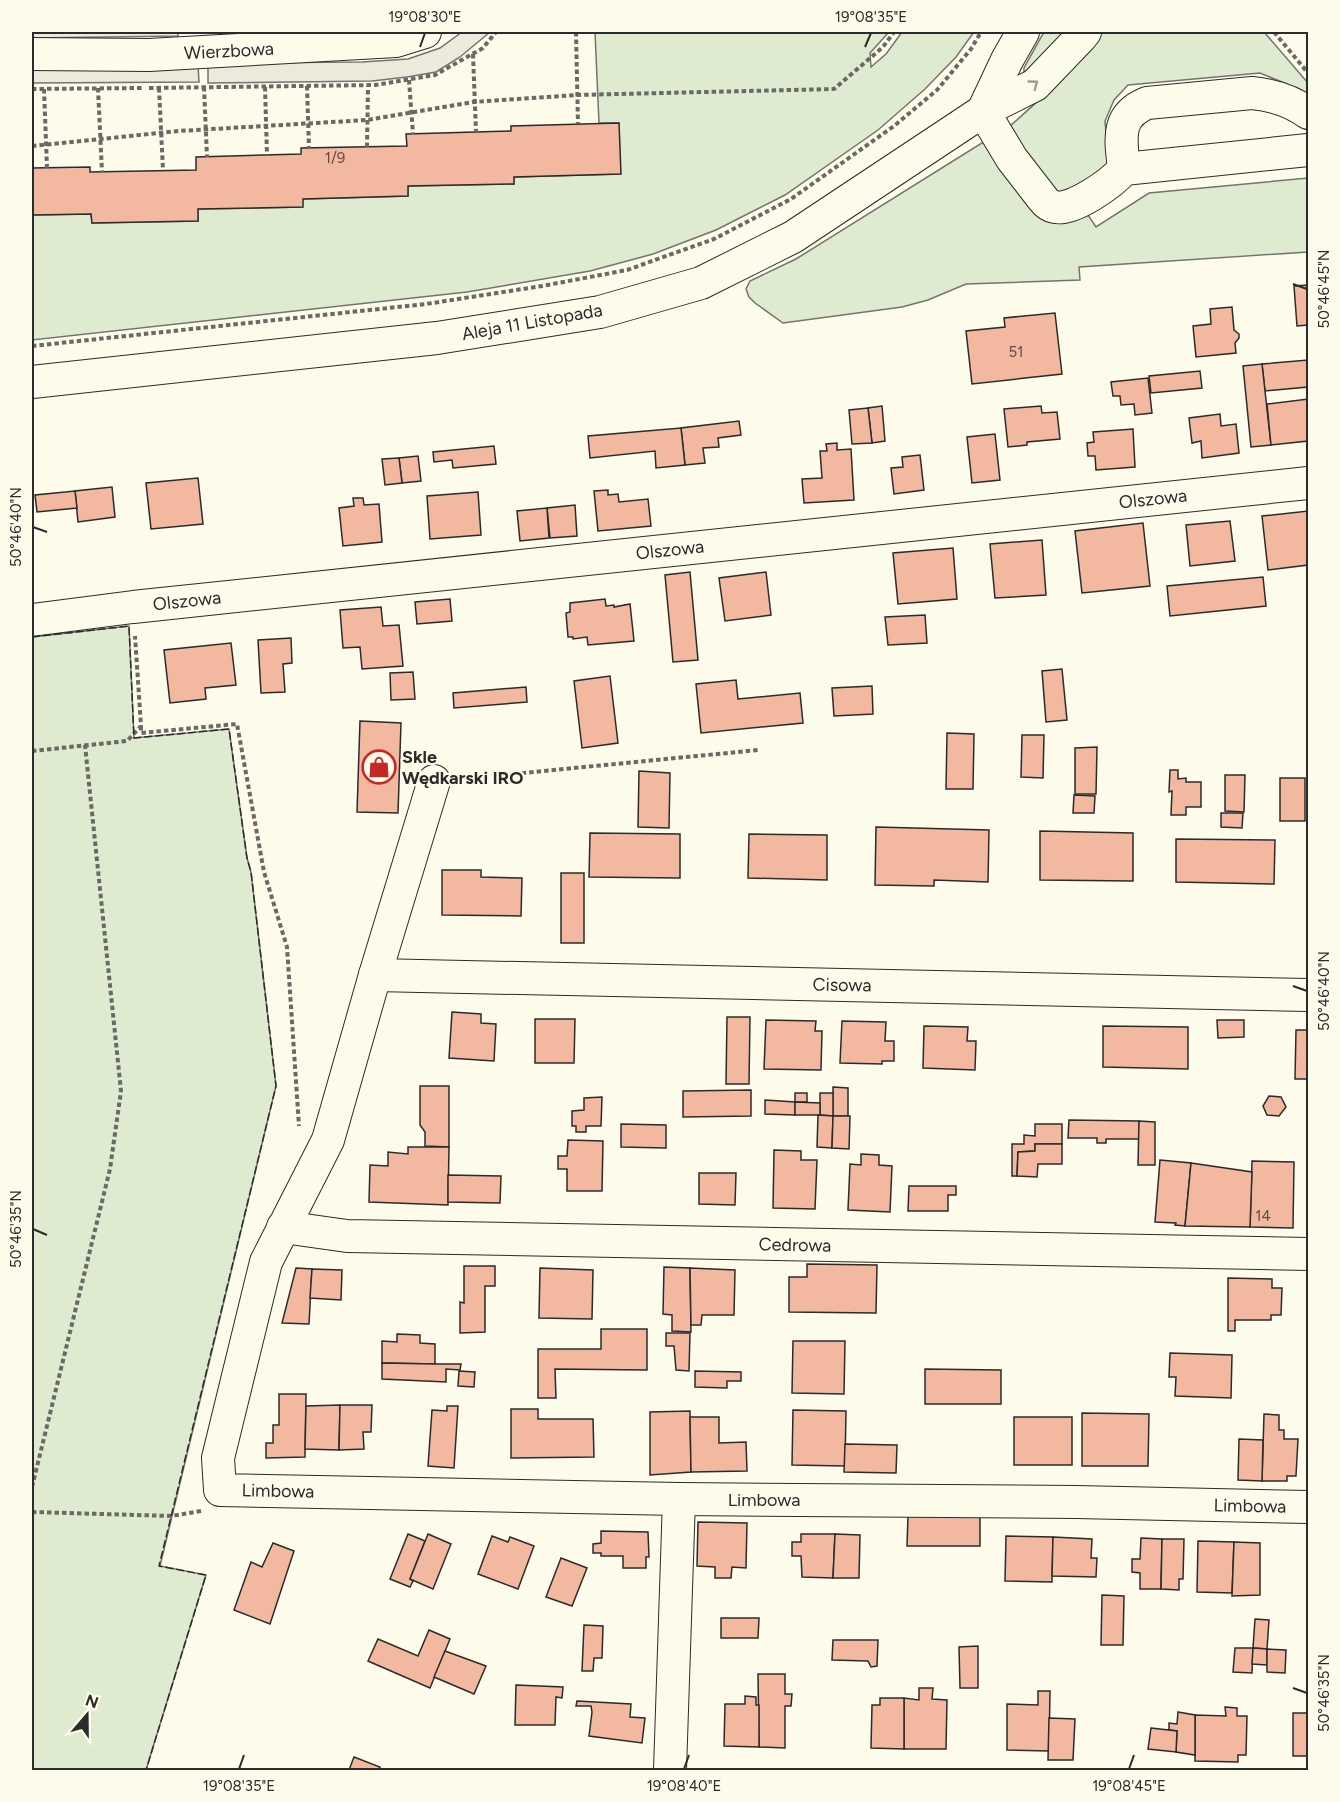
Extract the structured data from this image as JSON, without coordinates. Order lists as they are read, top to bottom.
{
  "streets": {
    "street": [
      "Wierzbowa",
      "Aleja 11 Listopada",
      "Olszowa",
      "Cisowa",
      "Cedrowa",
      "Limbowa"
    ]
  },
  "places": {
    "shop": ["Skle Wędkarski IRO"]
  },
  "house_numbers": ["1/9", "51", "14"],
  "north": "top",
  "coordinates": [
    "19°08'30\"E",
    "19°08'35\"E",
    "50°46'45\"N",
    "50°46'40\"N",
    "50°46'35\"N",
    "19°08'40\"E",
    "19°08'45\"E"
  ]
}
